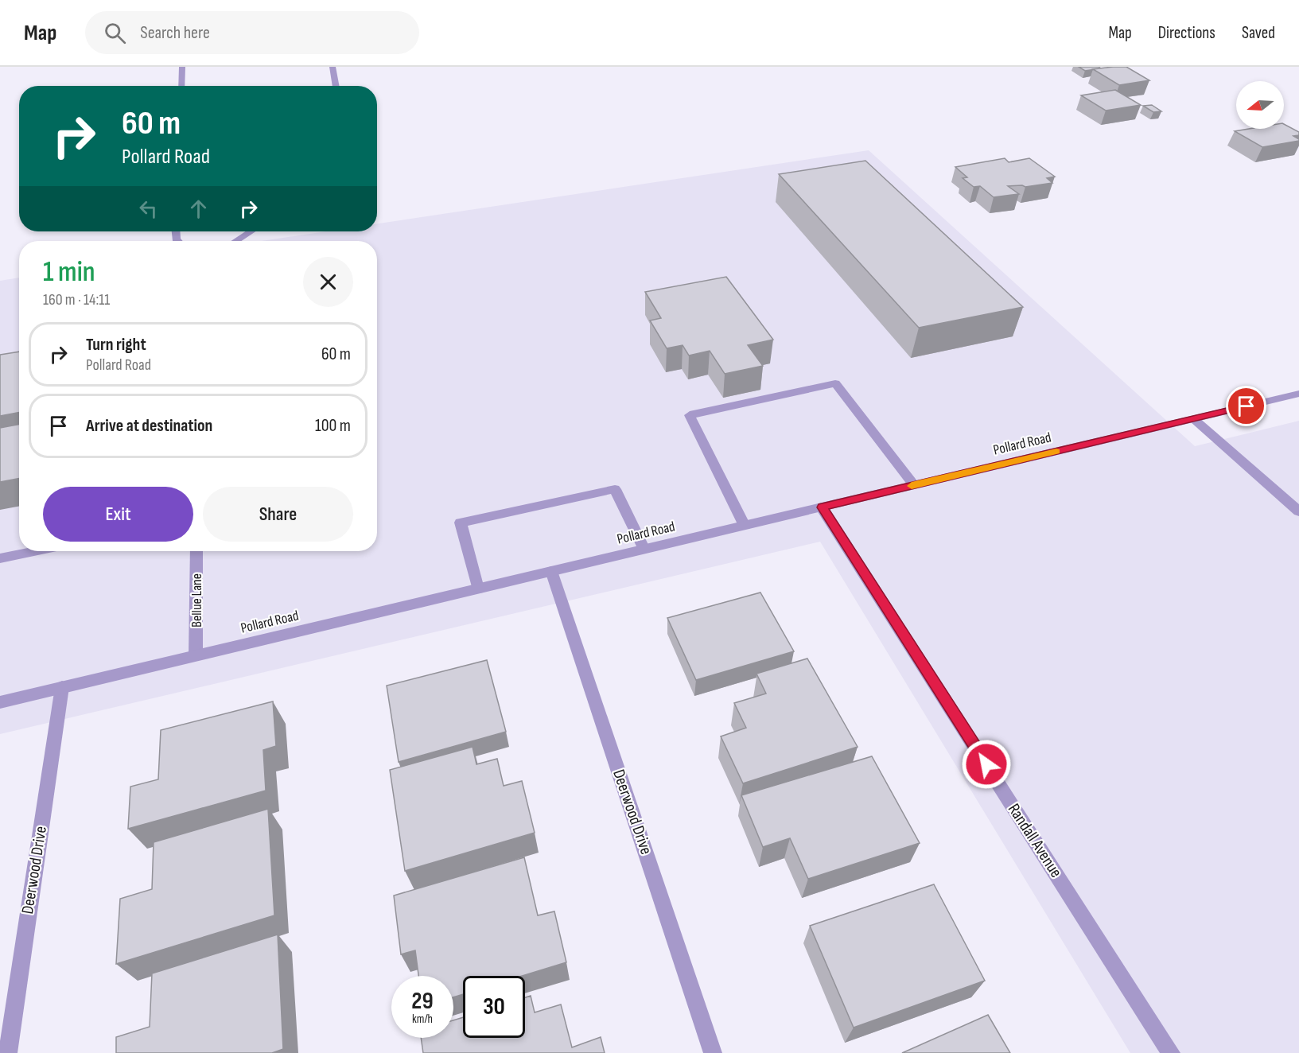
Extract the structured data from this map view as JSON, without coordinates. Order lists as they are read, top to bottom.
{
  "streets": {
    "street": [
      "Pollard Road",
      "Bellue Lane",
      "Deerwood Drive",
      "Randall Avenue"
    ]
  },
  "crossings": [
    ["Pollard Road", "Bellue Lane"],
    ["Pollard Road", "Deerwood Drive"],
    ["Pollard Road", "Randall Avenue"]
  ],
  "north": "left",
  "page": {
    "header": "Map",
    "search": "Search here",
    "nav": ["Map", "Directions", "Saved"],
    "turn": ["60 m", "Pollard Road"],
    "heading": ["1 min", "160 m · 14:11"],
    "list": [
      {
        "name": "Turn right",
        "note": "Pollard Road",
        "value": "60 m"
      },
      {
        "name": "Arrive at destination",
        "value": "100 m"
      }
    ],
    "buttons": ["Exit", "Share"],
    "speed": "29 km/h",
    "limit": "30"
  }
}
